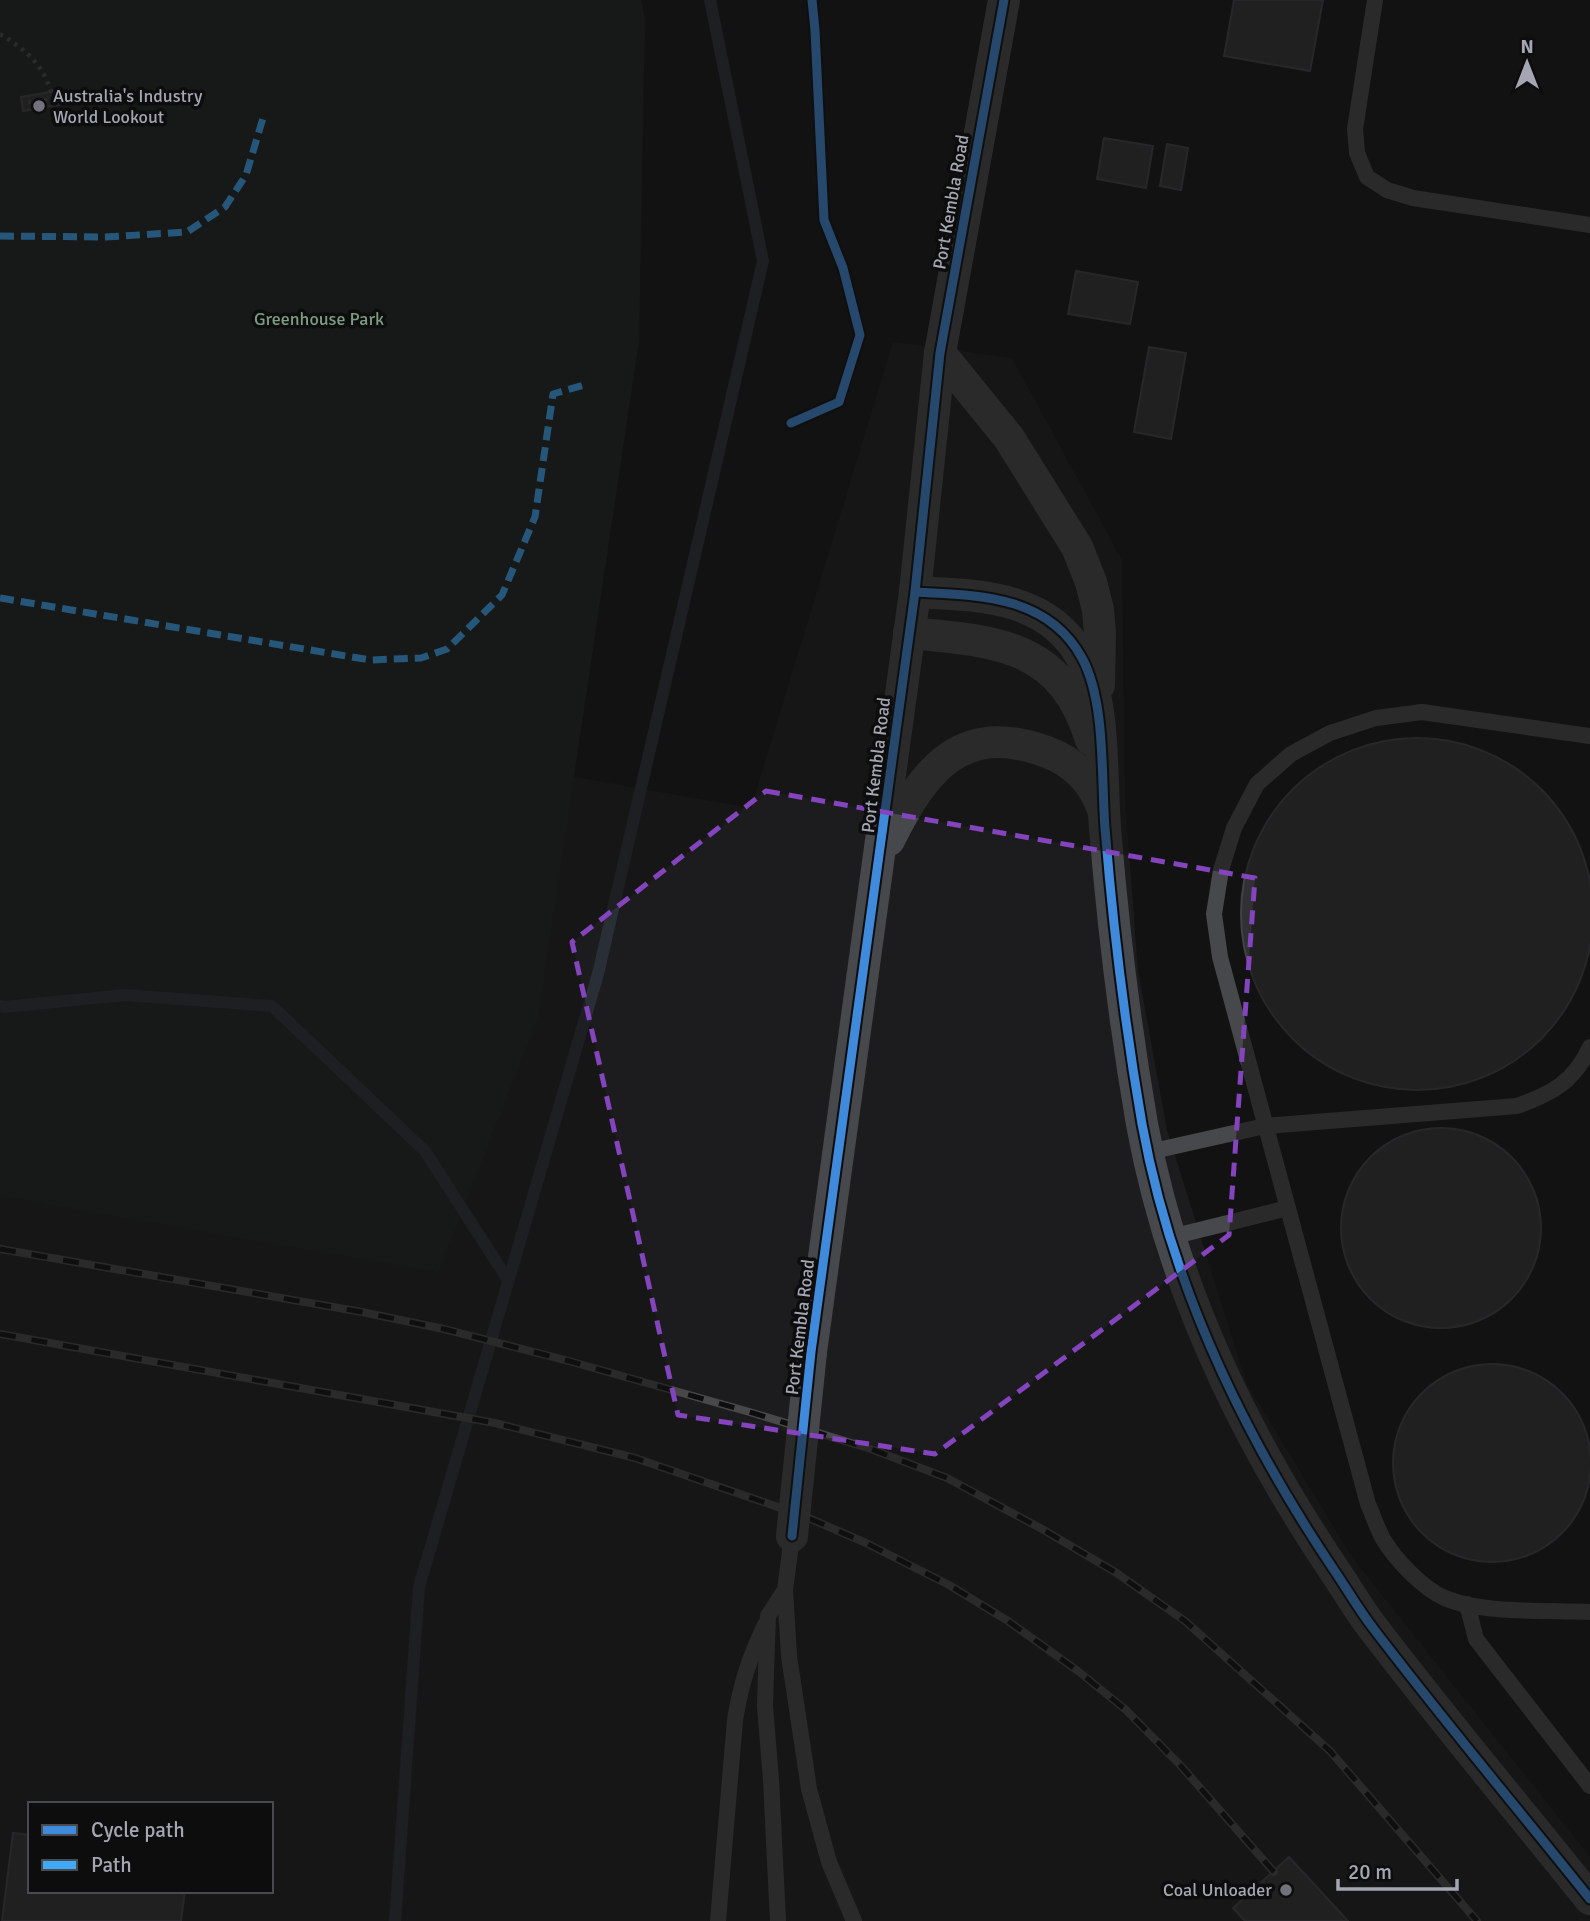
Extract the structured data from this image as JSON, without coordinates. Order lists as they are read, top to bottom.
{
  "streets": {
    "street": ["Port Kembla Road"]
  },
  "parks": ["Greenhouse Park"],
  "places": ["Australia's Industry World Lookout", "Coal Unloader"],
  "legend": ["Cycle path", "Path"],
  "scale_bar": "20 m",
  "north": "top"
}
